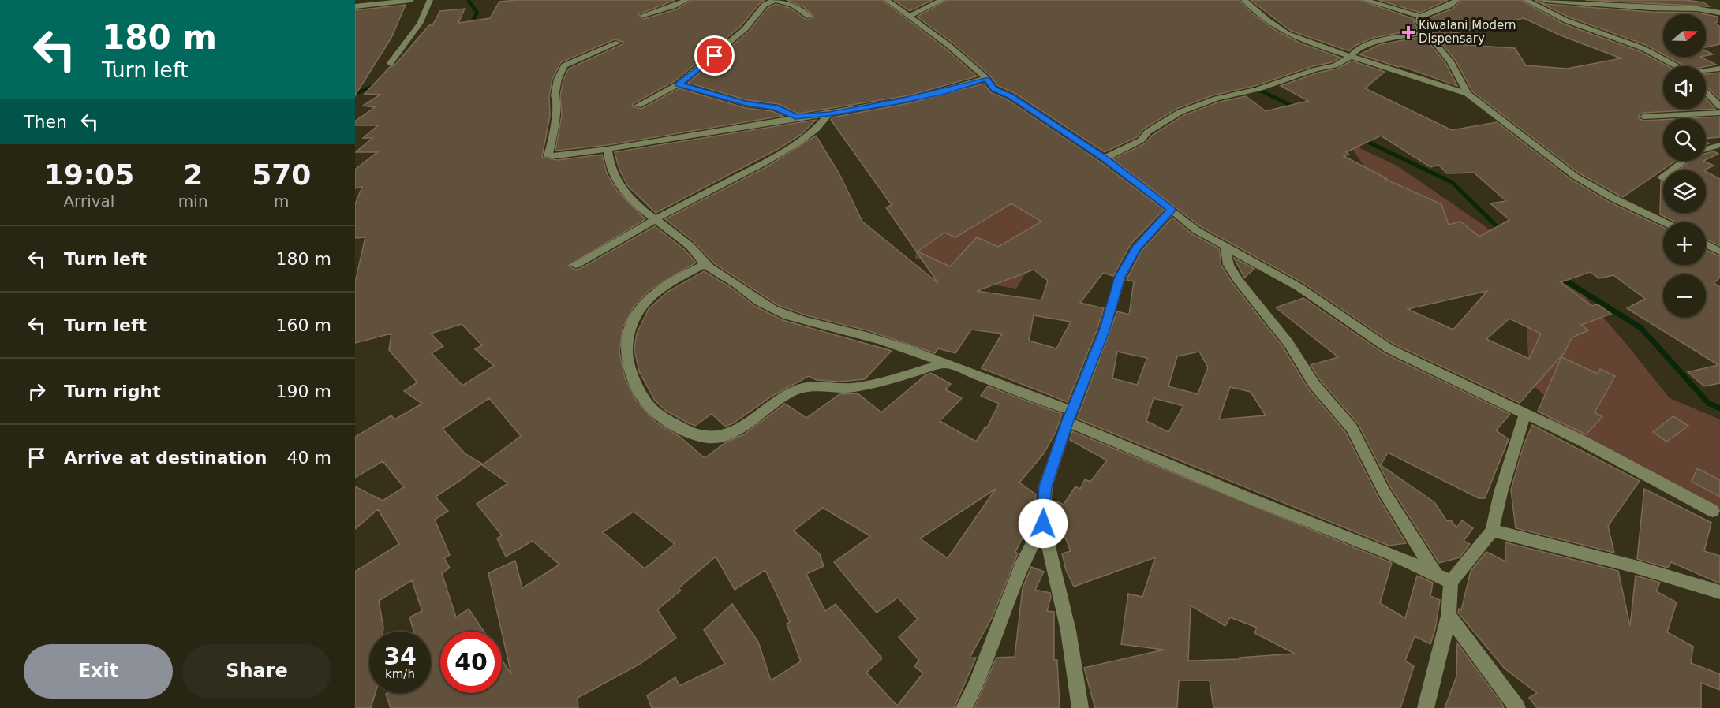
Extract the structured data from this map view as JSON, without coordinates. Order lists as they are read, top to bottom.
{
  "places": {
    "health": ["Kiwalani Modern Dispensary"]
  },
  "north": "right",
  "page": {
    "turn": ["180 m", "Turn left"],
    "map_buttons": ["+", "−"],
    "then": "Then",
    "eta": [
      "19:05",
      "Arrival",
      "2",
      "min",
      "570",
      "m"
    ],
    "list": [
      {
        "name": "Turn left",
        "value": "180 m"
      },
      {
        "name": "Turn left",
        "value": "160 m"
      },
      {
        "name": "Turn right",
        "value": "190 m"
      },
      {
        "name": "Arrive at destination",
        "value": "40 m"
      }
    ],
    "speed": "34 km/h",
    "limit": "40",
    "buttons": ["Exit", "Share"]
  }
}
